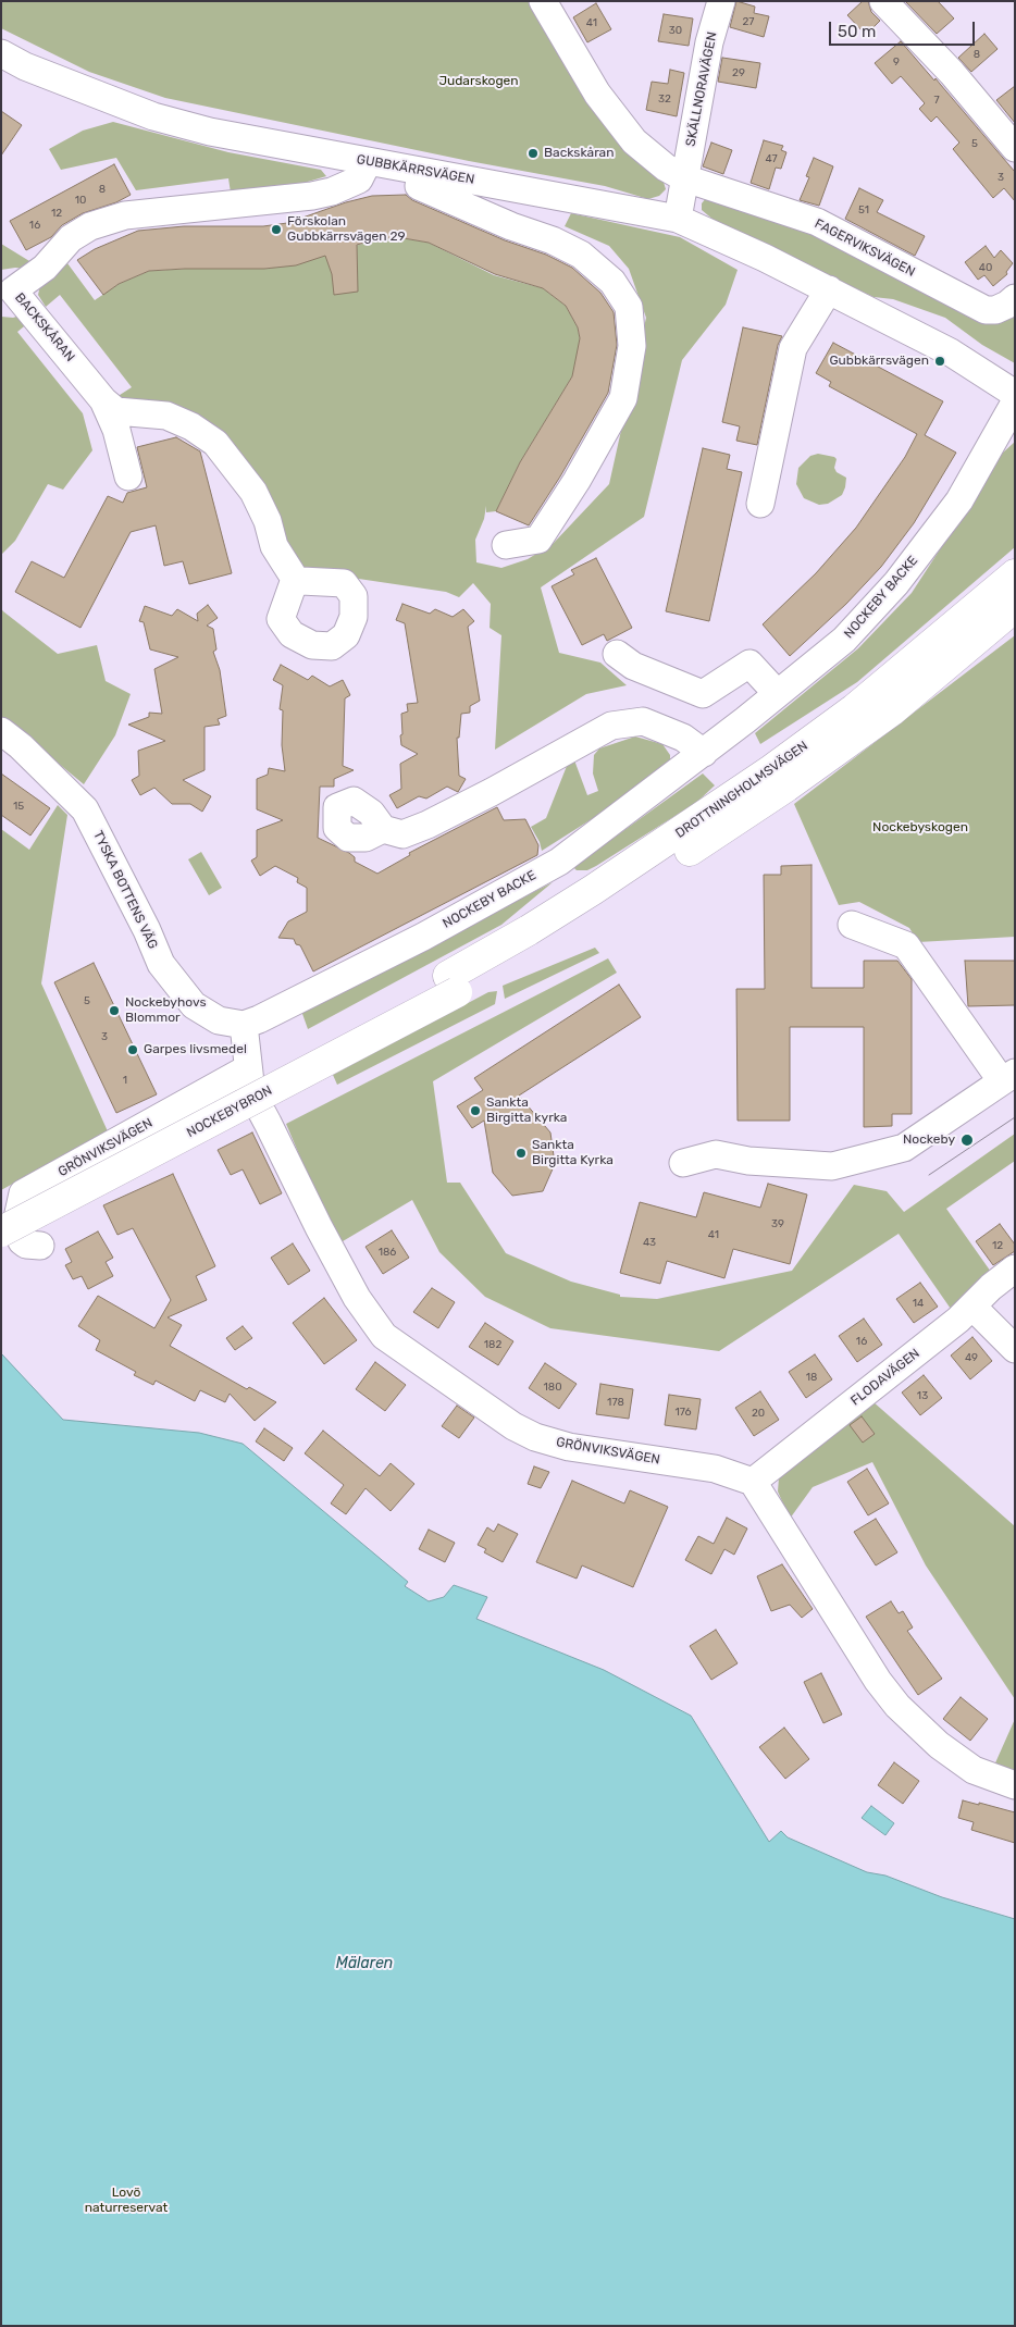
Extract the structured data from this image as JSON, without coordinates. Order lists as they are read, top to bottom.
{
  "streets": {
    "main road": ["DROTTNINGHOLMSVÄGEN", "NOCKEBYBRON"],
    "street": [
      "SKÄLLNORAVÄGEN",
      "GUBBKÄRRSVÄGEN",
      "FAGERVIKSVÄGEN",
      "BACKSKÅRAN",
      "NOCKEBY BACKE",
      "TYSKA BOTTENS VÄG",
      "GRÖNVIKSVÄGEN",
      "FLODAVÄGEN"
    ]
  },
  "crossings": [
    ["SKÄLLNORAVÄGEN", "FAGERVIKSVÄGEN"],
    ["GUBBKÄRRSVÄGEN", "BACKSKÅRAN"],
    ["NOCKEBY BACKE", "TYSKA BOTTENS VÄG"],
    ["NOCKEBY BACKE", "GRÖNVIKSVÄGEN"],
    ["DROTTNINGHOLMSVÄGEN", "NOCKEBYBRON"],
    ["TYSKA BOTTENS VÄG", "GRÖNVIKSVÄGEN"],
    ["GRÖNVIKSVÄGEN", "FLODAVÄGEN"]
  ],
  "water": ["Mälaren"],
  "parks": ["Judarskogen", "Nockebyskogen", "Lovö naturreservat"],
  "places": [
    "Backskåran",
    "Förskolan Gubbkärrsvägen 29",
    "Gubbkärrsvägen",
    "Nockebyhovs Blommor",
    "Garpes livsmedel",
    "Sankta Birgitta kyrka",
    "Nockeby",
    "Sankta Birgitta Kyrka"
  ],
  "house_numbers": [
    "27",
    "41",
    "30",
    "8",
    "9",
    "29",
    "32",
    "7",
    "5",
    "47",
    "3",
    "8",
    "10",
    "51",
    "12",
    "16",
    "40",
    "15",
    "5",
    "3",
    "1",
    "39",
    "41",
    "43",
    "12",
    "186",
    "14",
    "16",
    "182",
    "49",
    "18",
    "180",
    "13",
    "178",
    "176",
    "20"
  ],
  "scale_bar": "50 m"
}
